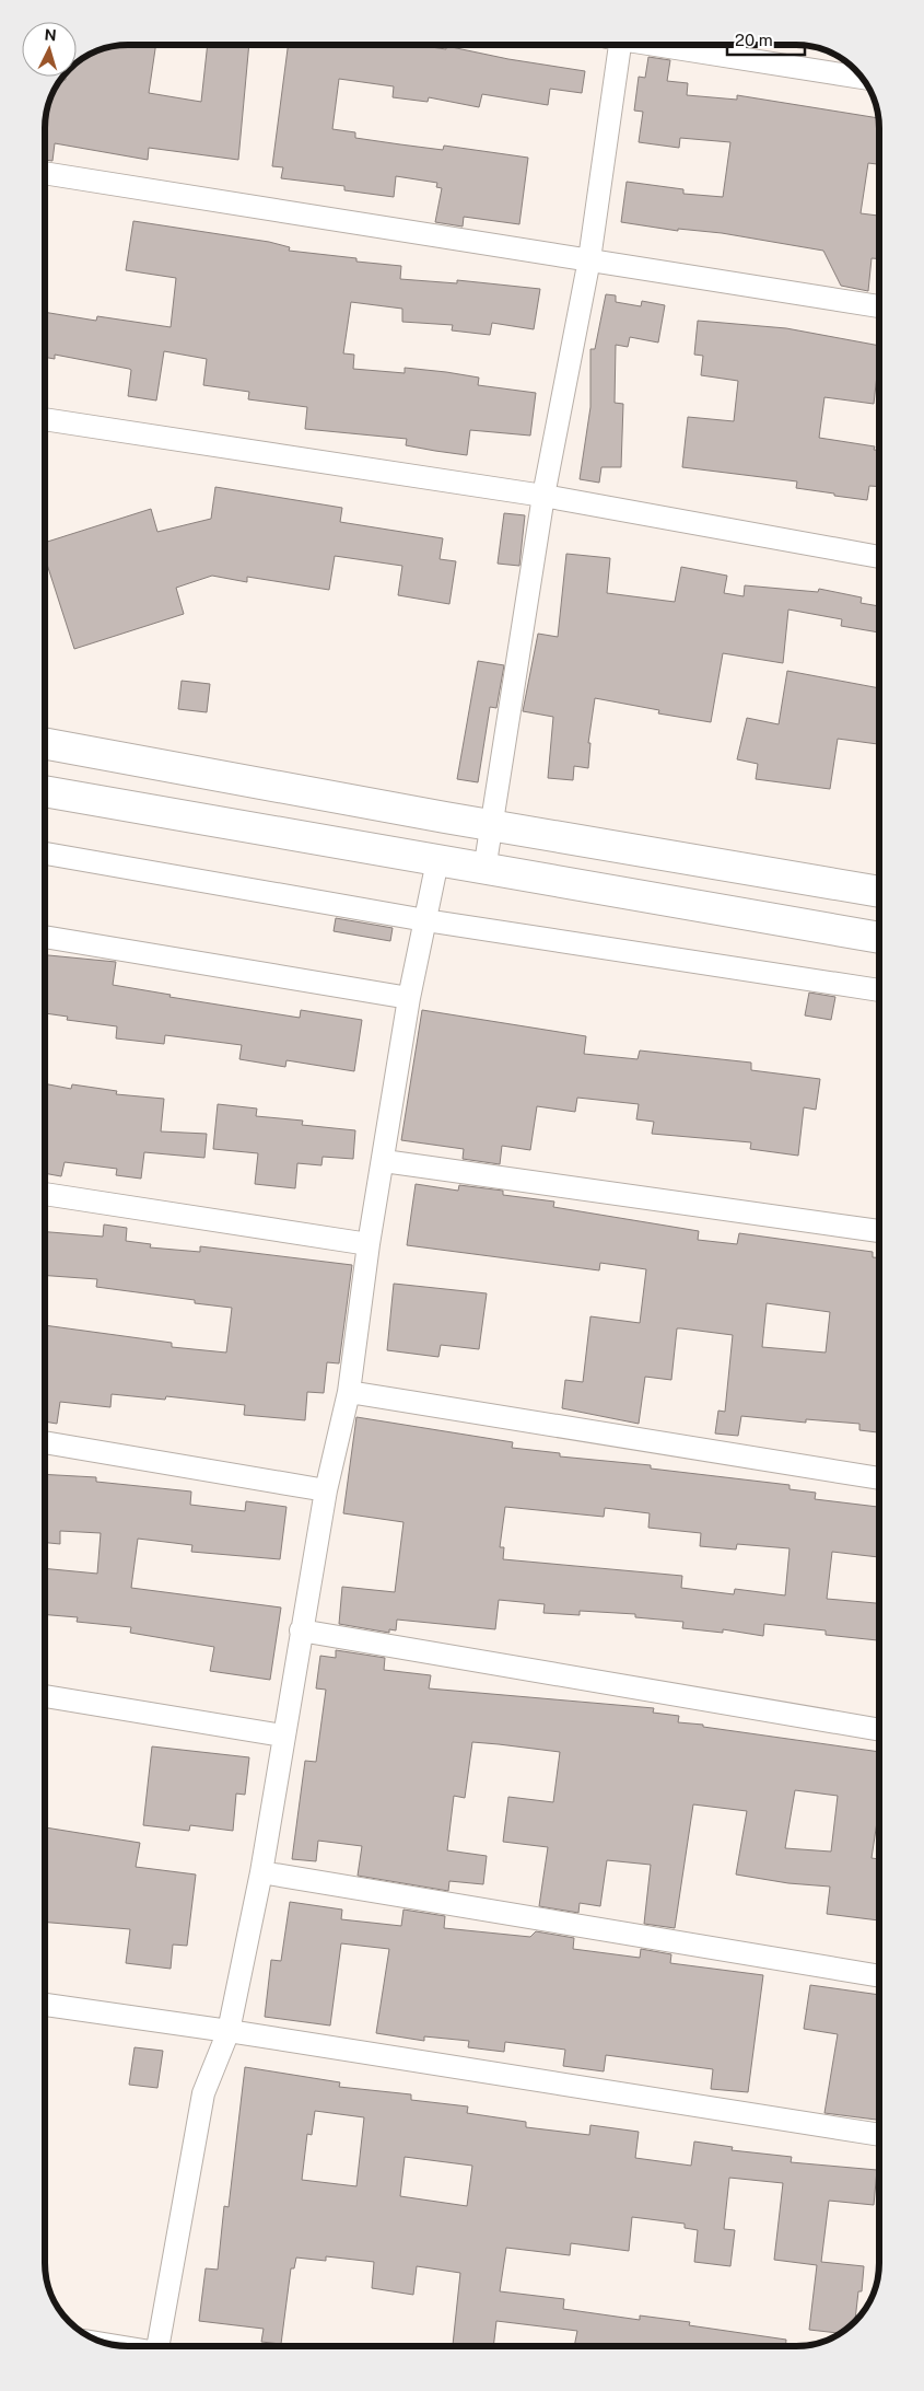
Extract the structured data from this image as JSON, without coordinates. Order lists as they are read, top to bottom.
{
  "scale_bar": "20 m",
  "north": "top"
}
